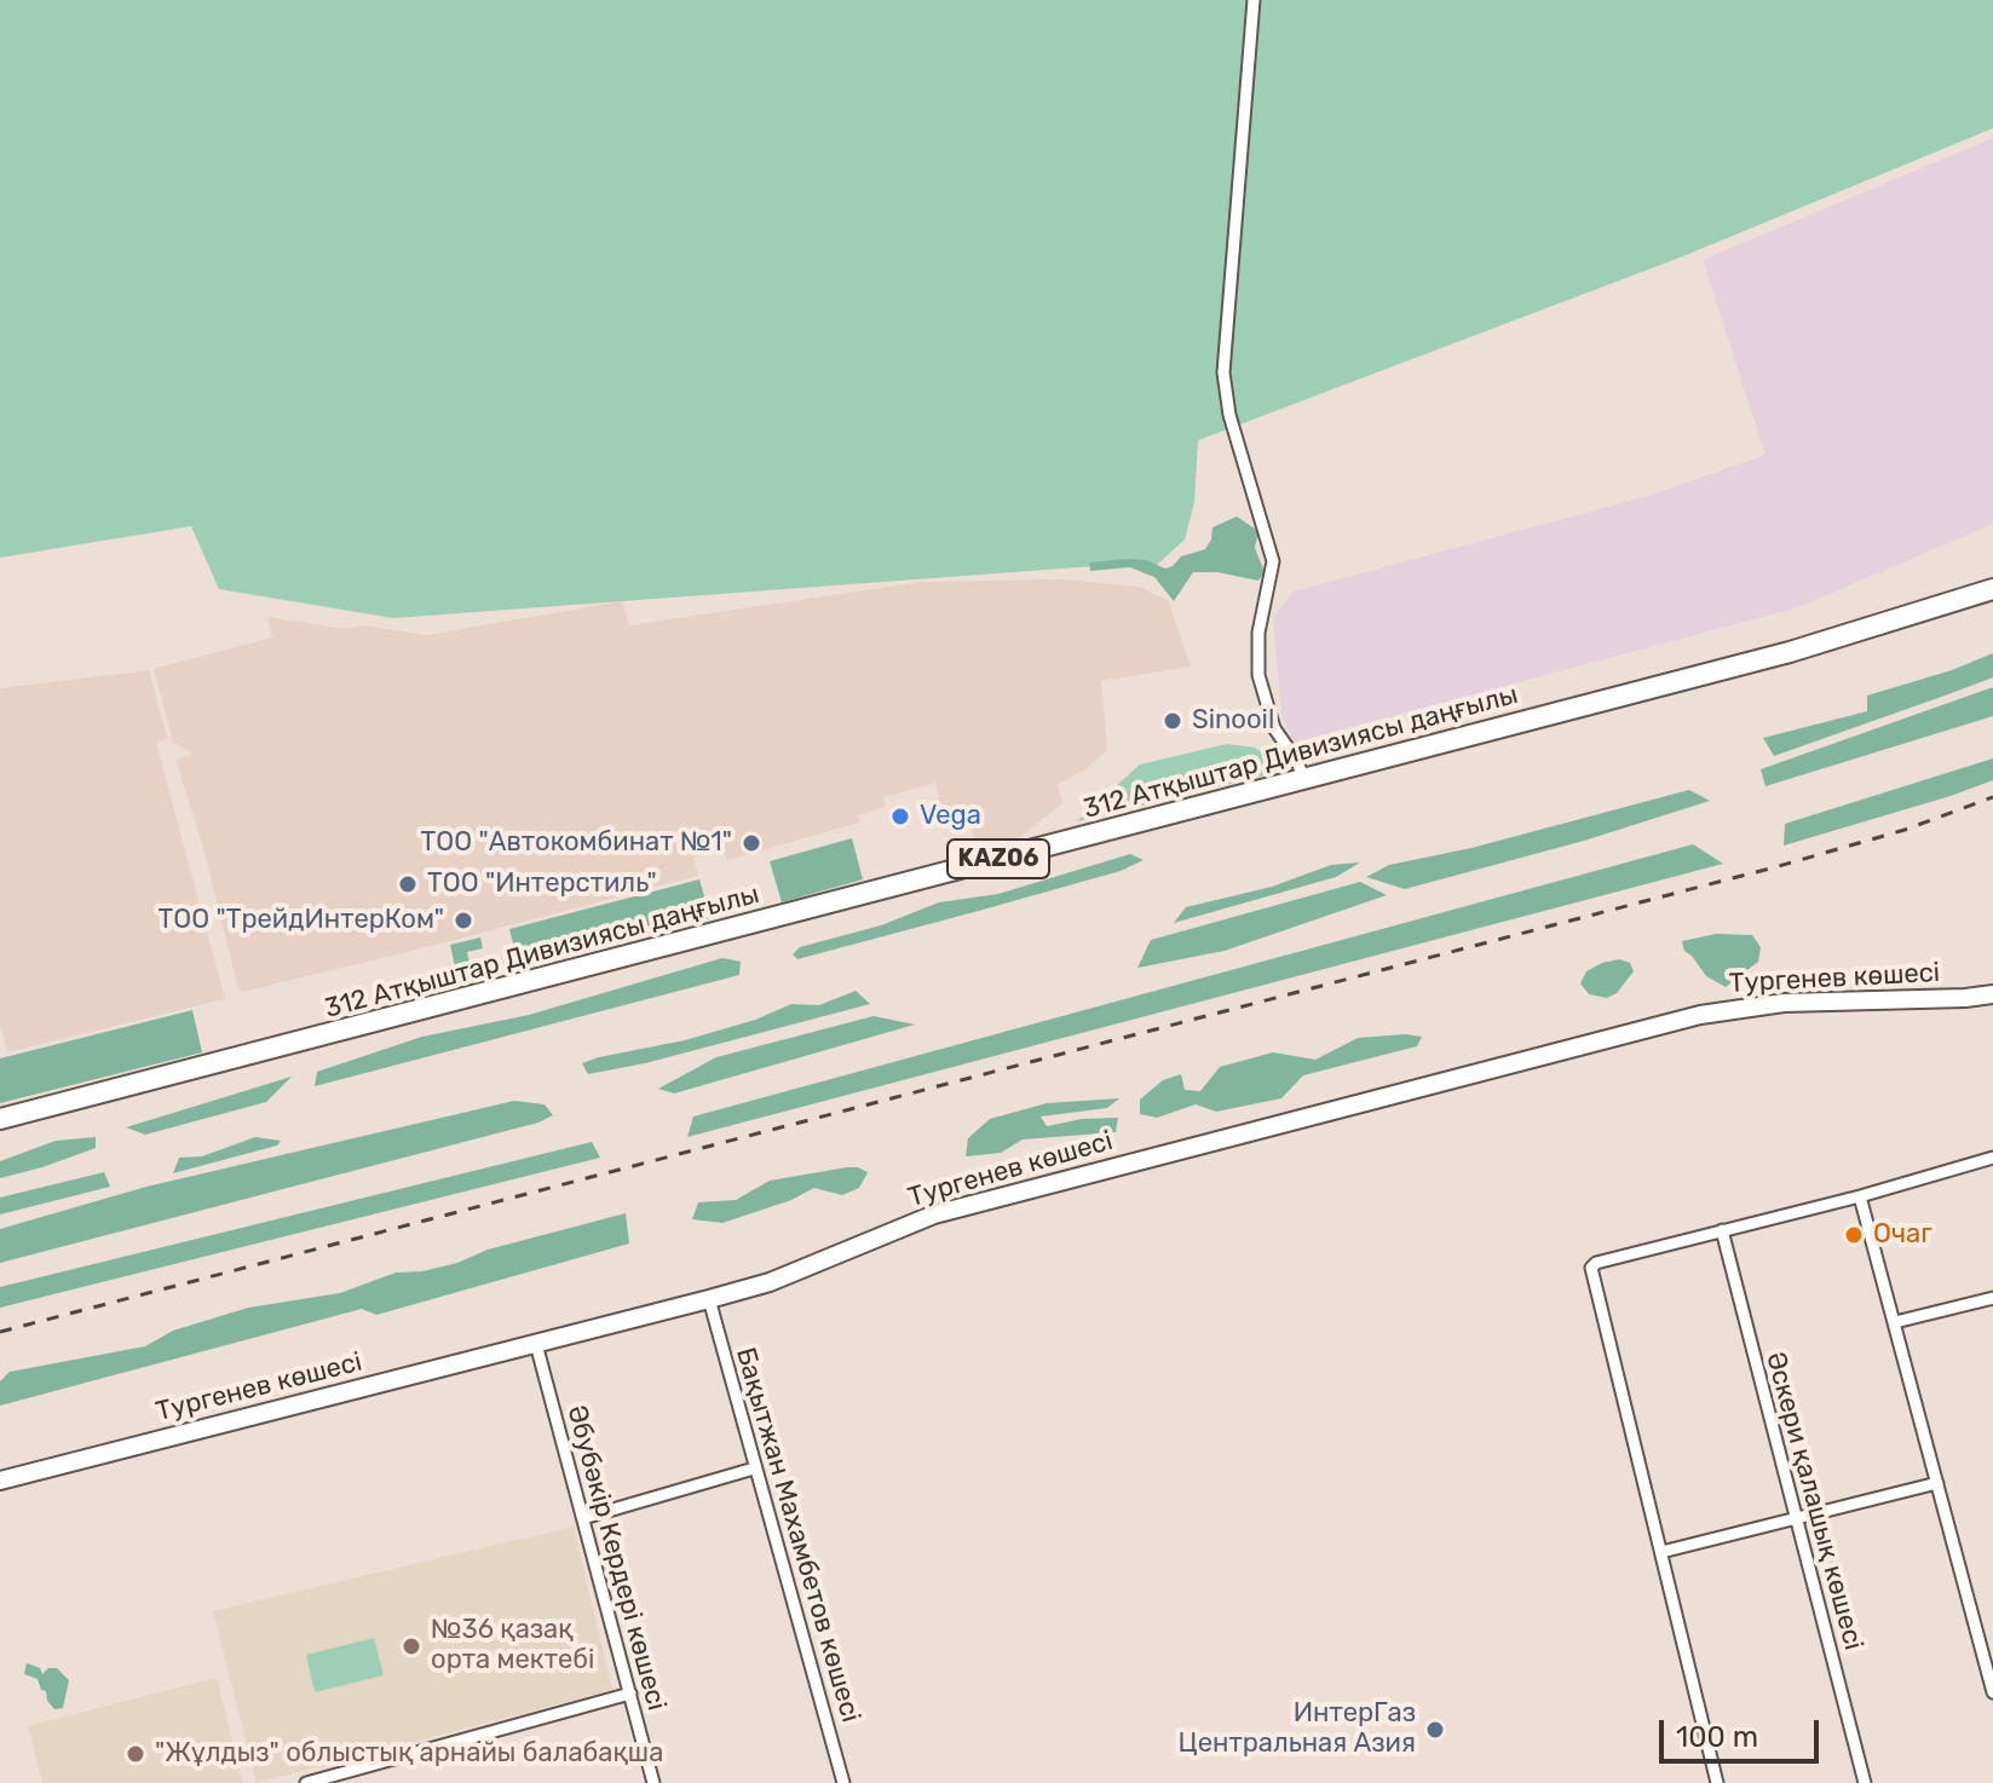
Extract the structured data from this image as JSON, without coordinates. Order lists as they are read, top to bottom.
{
  "streets": {
    "highway": ["312 Атқыштар Дивизиясы даңғылы", "KАZ06"],
    "main road": ["Тургенев көшесі"],
    "street": ["Әскери қалашық көшесі", "Бақытжан Махамбетов көшесі", "Әбубәкір Кердері көшесі"]
  },
  "crossings": [
    ["Тургенев көшесі", "Бақытжан Махамбетов көшесі"],
    ["Тургенев көшесі", "Әбубәкір Кердері көшесі"]
  ],
  "places": [
    "Sinooil",
    "Vega",
    "ТОО \"Автокомбинат №1\"",
    "ТОО \"Интерстиль\"",
    "ТОО \"ТрейдИнтерКом\"",
    "Очаг",
    "№36 қазақ орта мектебі",
    "ИнтерГаз Центральная Азия",
    "\"Жұлдыз\" облыстық арнайы балабақша"
  ],
  "scale_bar": "100 m"
}
